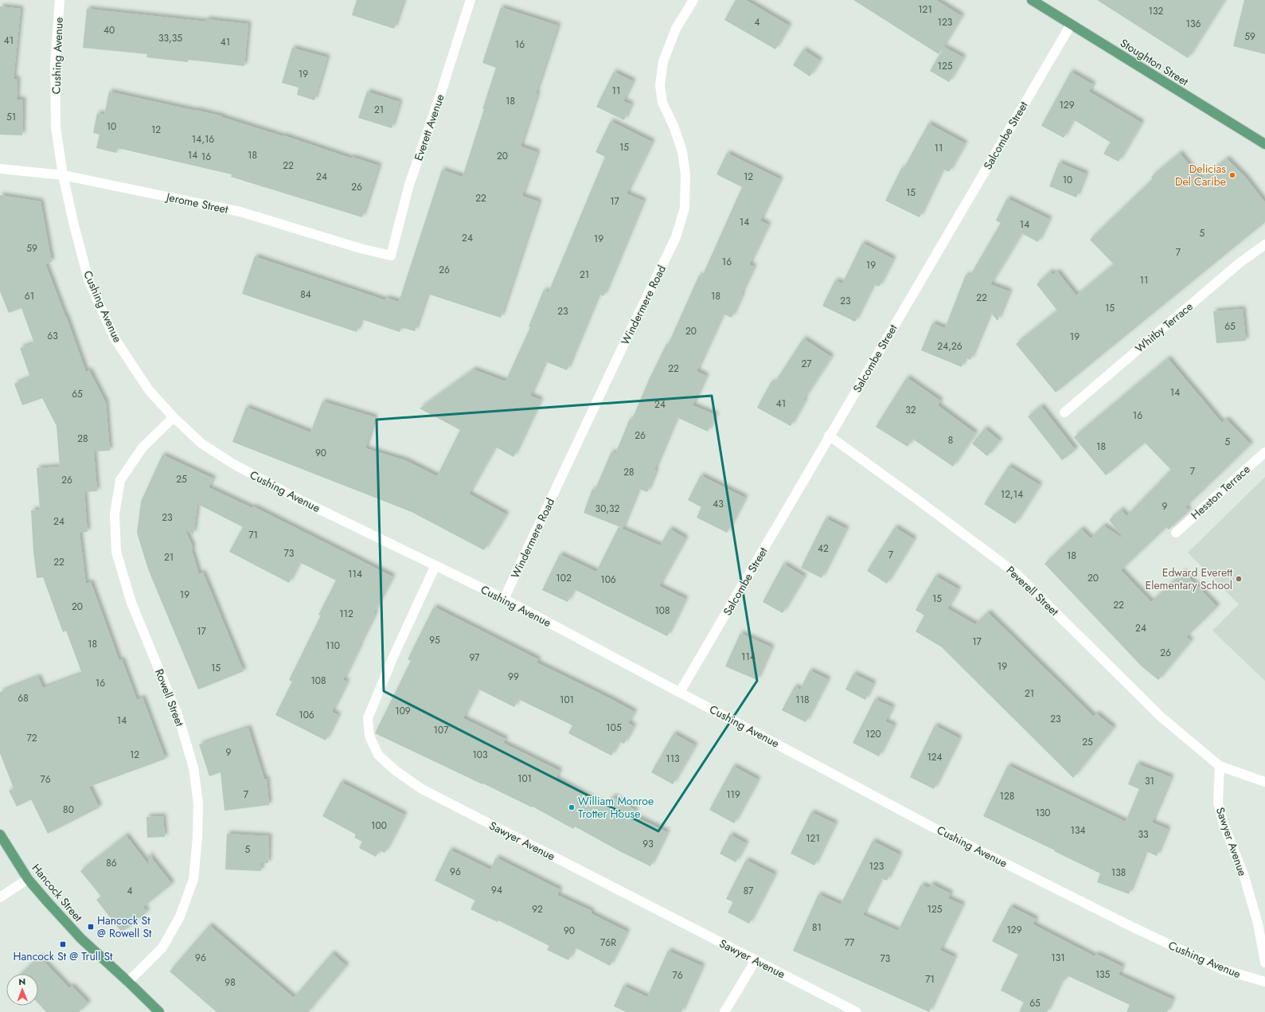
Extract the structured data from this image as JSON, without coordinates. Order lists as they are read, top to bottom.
{
  "streets": {
    "main road": ["Stoughton Street", "Hancock Street"],
    "street": [
      "Cushing Avenue",
      "Everett Avenue",
      "Salcombe Street",
      "Jerome Street",
      "Windermere Road",
      "Whitby Terrace",
      "Hesston Terrace",
      "Peverell Street",
      "Rowell Street",
      "Sawyer Avenue"
    ]
  },
  "crossings": [
    ["Cushing Avenue", "Salcombe Street"],
    ["Cushing Avenue", "Jerome Street"],
    ["Cushing Avenue", "Windermere Road"],
    ["Cushing Avenue", "Rowell Street"],
    ["Cushing Avenue", "Sawyer Avenue"],
    ["Stoughton Street", "Salcombe Street"],
    ["Everett Avenue", "Jerome Street"],
    ["Salcombe Street", "Peverell Street"],
    ["Peverell Street", "Sawyer Avenue"],
    ["Rowell Street", "Hancock Street"]
  ],
  "places": {
    "other": ["Delicias Del Caribe", "Edward Everett Elementary School", "William Monroe Trotter House"],
    "transit": ["Hancock St @ Rowell St", "Hancock St @ Trull St"]
  },
  "house_numbers": [
    "121",
    "132",
    "4",
    "123",
    "136",
    "40",
    "59",
    "33,35",
    "41",
    "41",
    "16",
    "125",
    "19",
    "11",
    "18",
    "129",
    "21",
    "51",
    "10",
    "12",
    "14,16",
    "15",
    "11",
    "14",
    "18",
    "20",
    "16",
    "22",
    "24",
    "12",
    "10",
    "26",
    "15",
    "22",
    "17",
    "14",
    "14",
    "5",
    "24",
    "19",
    "59",
    "7",
    "16",
    "19",
    "26",
    "21",
    "11",
    "84",
    "61",
    "18",
    "22",
    "23",
    "15",
    "23",
    "65",
    "20",
    "63",
    "19",
    "24,26",
    "27",
    "22",
    "14",
    "65",
    "41",
    "24",
    "32",
    "16",
    "26",
    "28",
    "8",
    "5",
    "18",
    "90",
    "7",
    "28",
    "25",
    "26",
    "12,14",
    "43",
    "9",
    "30,32",
    "23",
    "24",
    "71",
    "42",
    "73",
    "7",
    "18",
    "21",
    "22",
    "114",
    "102",
    "20",
    "106",
    "19",
    "15",
    "22",
    "20",
    "108",
    "112",
    "24",
    "17",
    "95",
    "17",
    "18",
    "110",
    "26",
    "114",
    "97",
    "19",
    "15",
    "99",
    "108",
    "16",
    "21",
    "68",
    "101",
    "118",
    "109",
    "106",
    "23",
    "14",
    "105",
    "107",
    "120",
    "72",
    "25",
    "9",
    "12",
    "103",
    "124",
    "113",
    "101",
    "76",
    "31",
    "7",
    "119",
    "128",
    "80",
    "130",
    "100",
    "134",
    "33",
    "121",
    "93",
    "5",
    "86",
    "123",
    "96",
    "138",
    "94",
    "4",
    "87",
    "92",
    "125",
    "81",
    "129",
    "90",
    "76R",
    "77",
    "96",
    "131",
    "73",
    "135",
    "76",
    "71",
    "98",
    "65"
  ],
  "north": "top"
}
